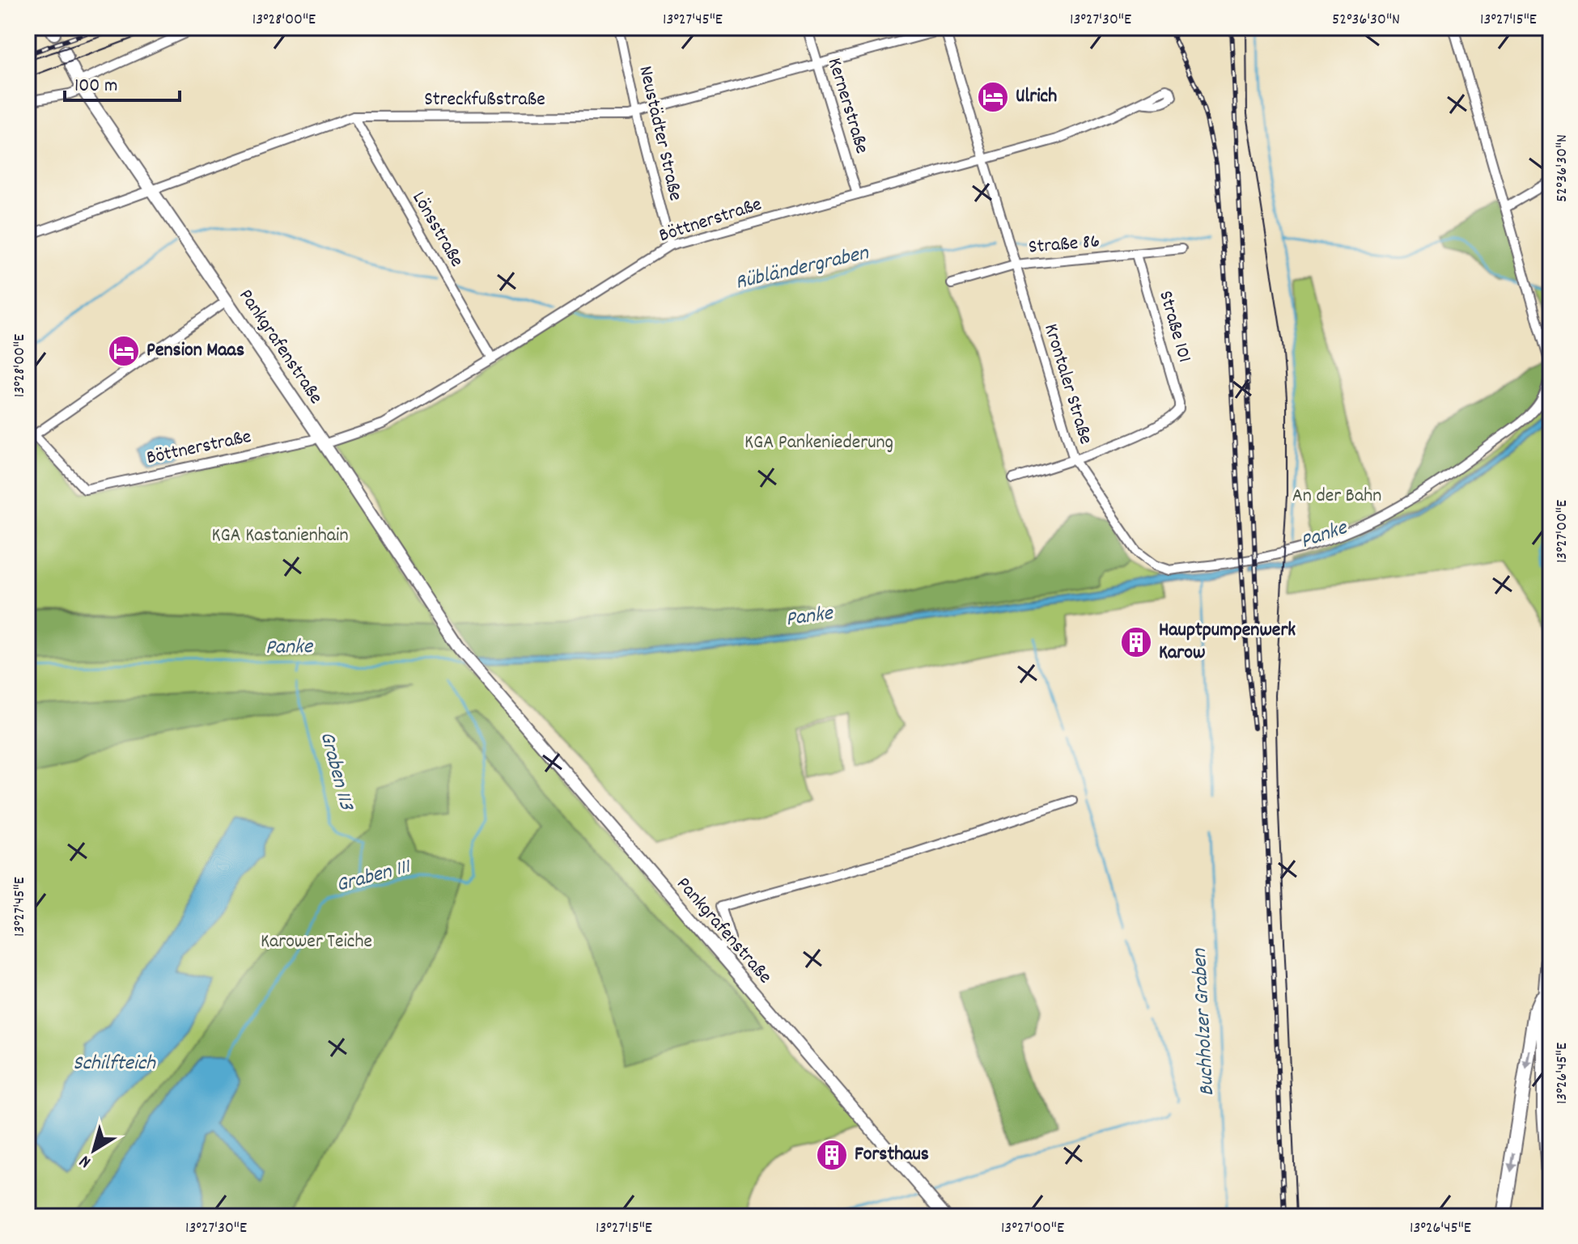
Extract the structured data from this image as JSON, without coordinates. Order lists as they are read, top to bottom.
{
  "streets": {
    "main road": ["Pankgrafenstraße"],
    "street": [
      "Streckfußstraße",
      "Kernerstraße",
      "Neustädter Straße",
      "Böttnerstraße",
      "Lönsstraße",
      "Straße 86",
      "Straße 101",
      "Krontaler Straße"
    ]
  },
  "crossings": [
    ["Streckfußstraße", "Kernerstraße"],
    ["Streckfußstraße", "Neustädter Straße"],
    ["Streckfußstraße", "Lönsstraße"],
    ["Streckfußstraße", "Pankgrafenstraße"],
    ["Streckfußstraße", "Krontaler Straße"],
    ["Kernerstraße", "Böttnerstraße"],
    ["Neustädter Straße", "Böttnerstraße"],
    ["Böttnerstraße", "Lönsstraße"],
    ["Böttnerstraße", "Pankgrafenstraße"],
    ["Böttnerstraße", "Krontaler Straße"],
    ["Straße 86", "Straße 101"],
    ["Straße 86", "Krontaler Straße"],
    ["Straße 101", "Krontaler Straße"]
  ],
  "water": [
    "Rübländergraben",
    "Panke",
    "Graben 113",
    "Graben 111",
    "Buchholzer Graben",
    "Schilfteich"
  ],
  "parks": [
    "KGA Pankeniederung",
    "An der Bahn",
    "KGA Kastanienhain",
    "Karower Teiche"
  ],
  "places": {
    "hotel": ["Ulrich", "Pension Maas"],
    "building": ["Hauptpumpenwerk Karow", "Forsthaus"]
  },
  "scale_bar": "100 m",
  "north": "bottom left",
  "coordinates": [
    "13°28'00\"E",
    "13°27'45\"E",
    "13°27'30\"E",
    "52°36'30\"N",
    "13°27'15\"E",
    "13°27'00\"E",
    "13°26'45\"E"
  ]
}
